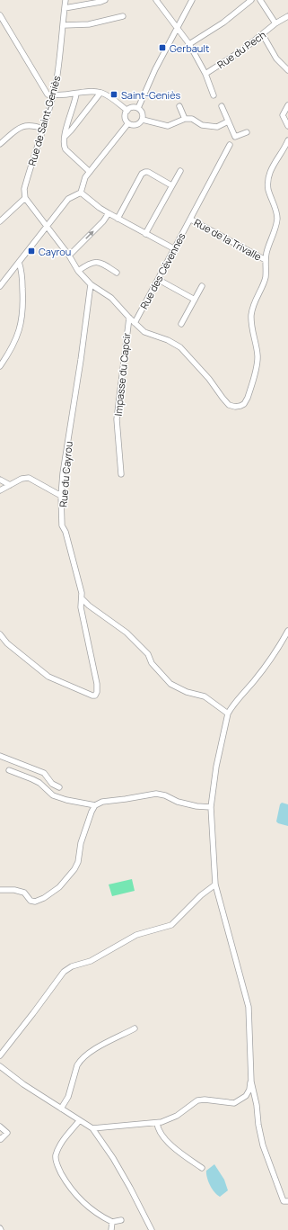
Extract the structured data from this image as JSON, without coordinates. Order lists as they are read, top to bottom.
{
  "streets": {
    "street": [
      "Rue du Pech",
      "Rue de Saint-Geniès",
      "Rue de la Trivalle",
      "Rue des Cévennes",
      "Impasse du Capcir",
      "Rue du Cayrou"
    ]
  },
  "crossings": [
    ["Rue de la Trivalle", "Rue des Cévennes"]
  ],
  "places": {
    "transit": ["Gerbault", "Saint-Geniès", "Cayrou"]
  }
}
